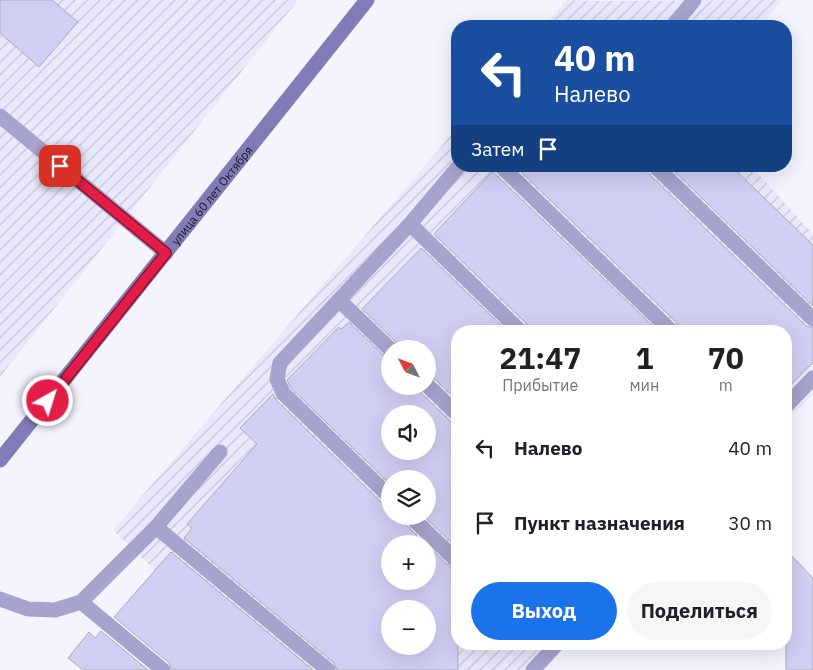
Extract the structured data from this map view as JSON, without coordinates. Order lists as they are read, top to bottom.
{
  "streets": {
    "main road": ["улица 60 лет Октября"]
  },
  "north": "top left",
  "page": {
    "turn": ["40 m", "Налево"],
    "then": "Затем",
    "eta": [
      "21:47",
      "Прибытие",
      "1",
      "мин",
      "70",
      "m"
    ],
    "map_buttons": ["+", "−"],
    "list": [
      {
        "name": "Налево",
        "value": "40 m"
      },
      {
        "name": "Пункт назначения",
        "value": "30 m"
      }
    ],
    "buttons": ["Выход", "Поделиться"]
  }
}
